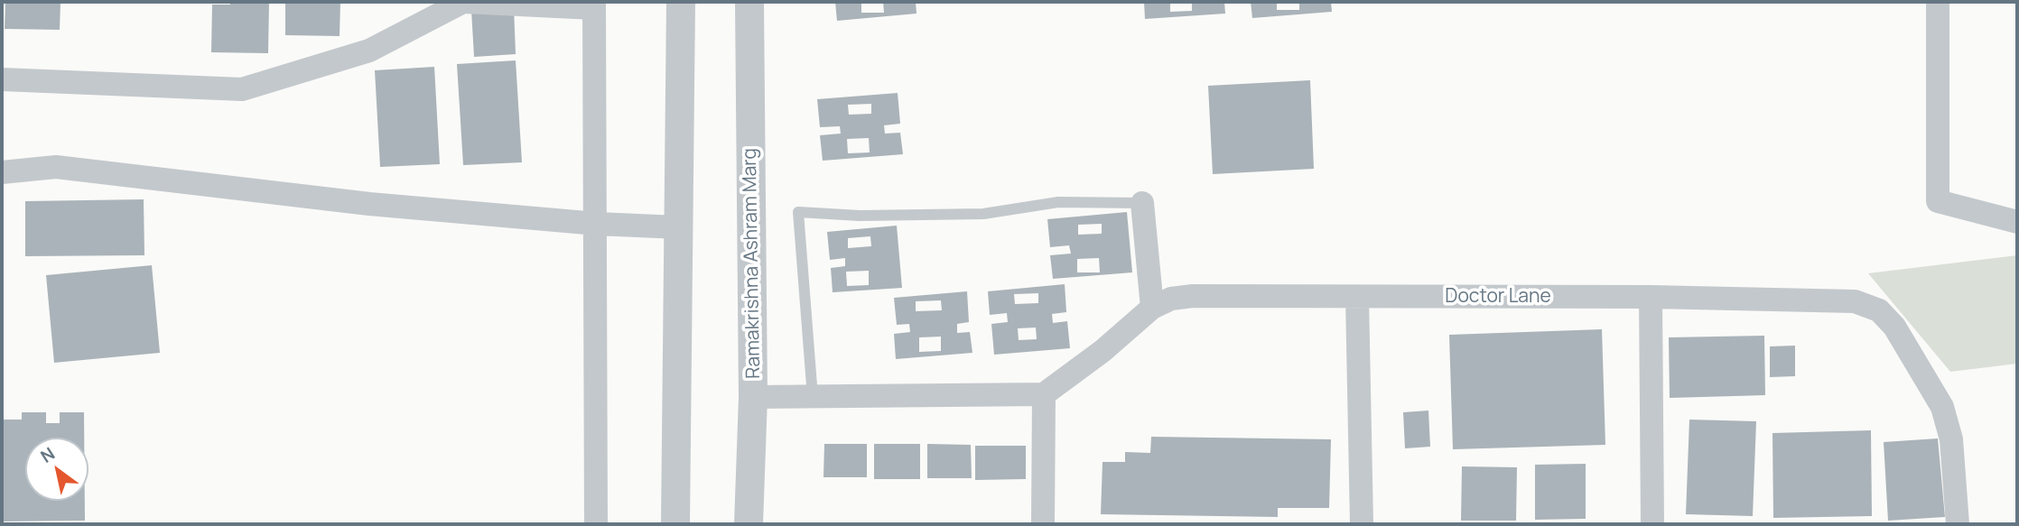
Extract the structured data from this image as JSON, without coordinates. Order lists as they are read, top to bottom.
{
  "streets": {
    "street": ["Ramakrishna Ashram Marg", "Doctor Lane"]
  },
  "north": "top left"
}
